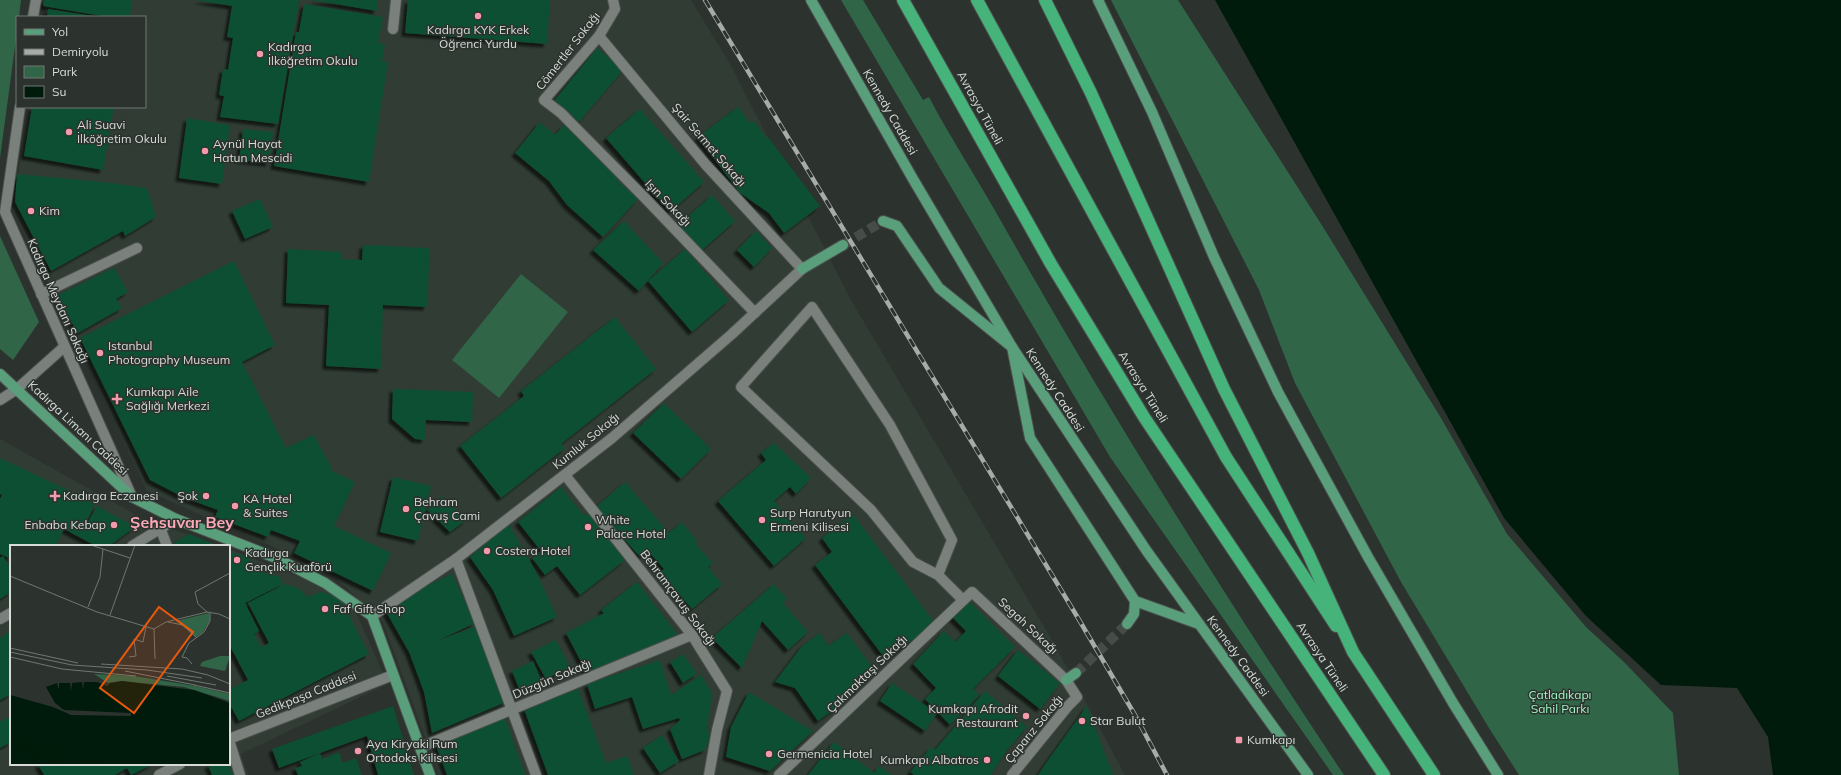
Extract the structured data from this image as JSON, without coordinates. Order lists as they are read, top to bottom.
{
  "streets": {
    "highway": ["Avrasya Tüneli"],
    "main road": ["Kennedy Caddesi", "Kadırga Limanı Caddesi"],
    "street": [
      "Cömertler Sokağı",
      "Şair Sermet Sokağı",
      "Işın Sokağı",
      "Kadırga Meydanı Sokağı",
      "Kumluk Sokağı",
      "Behramçavuş Sokağı",
      "Segah Sokağı",
      "Çakmaktaşı Sokağı",
      "Düzgün Sokağı",
      "Gedikpaşa Caddesi",
      "Çaparız Sokağı"
    ]
  },
  "crossings": [
    ["Cömertler Sokağı", "Şair Sermet Sokağı"],
    ["Cömertler Sokağı", "Işın Sokağı"],
    ["Şair Sermet Sokağı", "Kumluk Sokağı"],
    ["Işın Sokağı", "Kumluk Sokağı"],
    ["Kadırga Meydanı Sokağı", "Kadırga Limanı Caddesi"],
    ["Kadırga Limanı Caddesi", "Kumluk Sokağı"],
    ["Kumluk Sokağı", "Behramçavuş Sokağı"],
    ["Behramçavuş Sokağı", "Düzgün Sokağı"],
    ["Segah Sokağı", "Çakmaktaşı Sokağı"],
    ["Segah Sokağı", "Çaparız Sokağı"]
  ],
  "districts": ["Şehsuvar Bey"],
  "parks": ["Çatladıkapı Sahil Parkı"],
  "places": {
    "other": [
      "Kadırga KYK Erkek Öğrenci Yurdu",
      "Kadırga İlköğretim Okulu",
      "Ali Suavi İlköğretim Okulu",
      "Aynül Hayat Hatun Mescidi",
      "Kim",
      "Istanbul Photography Museum",
      "Şok",
      "KA Hotel & Suites",
      "Behram Çavuş Cami",
      "Surp Harutyun Ermeni Kilisesi",
      "Enbaba Kebap",
      "White Palace Hotel",
      "Costera Hotel",
      "Kadırga Gençlik Kuaförü",
      "Faf Gift Shop",
      "Kumkapı Afrodit Restaurant",
      "Star Bulut",
      "Aya Kiryaki Rum Ortodoks Kilisesi",
      "Germenicia Hotel",
      "Kumkapı Albatros"
    ],
    "health": ["Kumkapı Aile Sağlığı Merkezi", "Kadırga Eczanesi"],
    "transit": ["Kumkapı"]
  },
  "legend": [
    "Yol",
    "Demiryolu",
    "Park",
    "Su"
  ]
}
